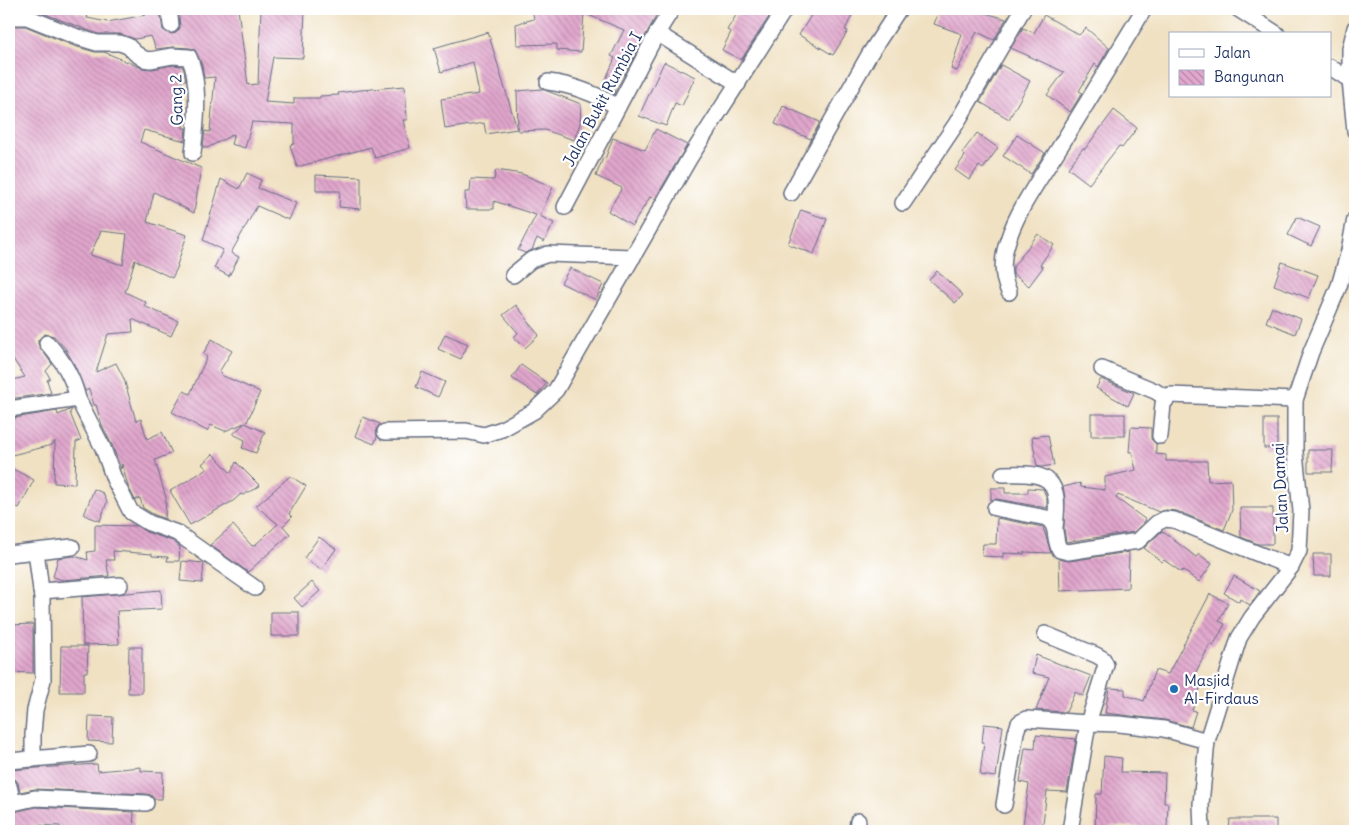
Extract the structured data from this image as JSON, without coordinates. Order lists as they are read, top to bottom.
{
  "streets": {
    "street": ["Jalan Bukit Rumbia I", "Gang 2", "Jalan Damai"]
  },
  "places": ["Masjid Al-Firdaus"],
  "legend": ["Jalan", "Bangunan"]
}
